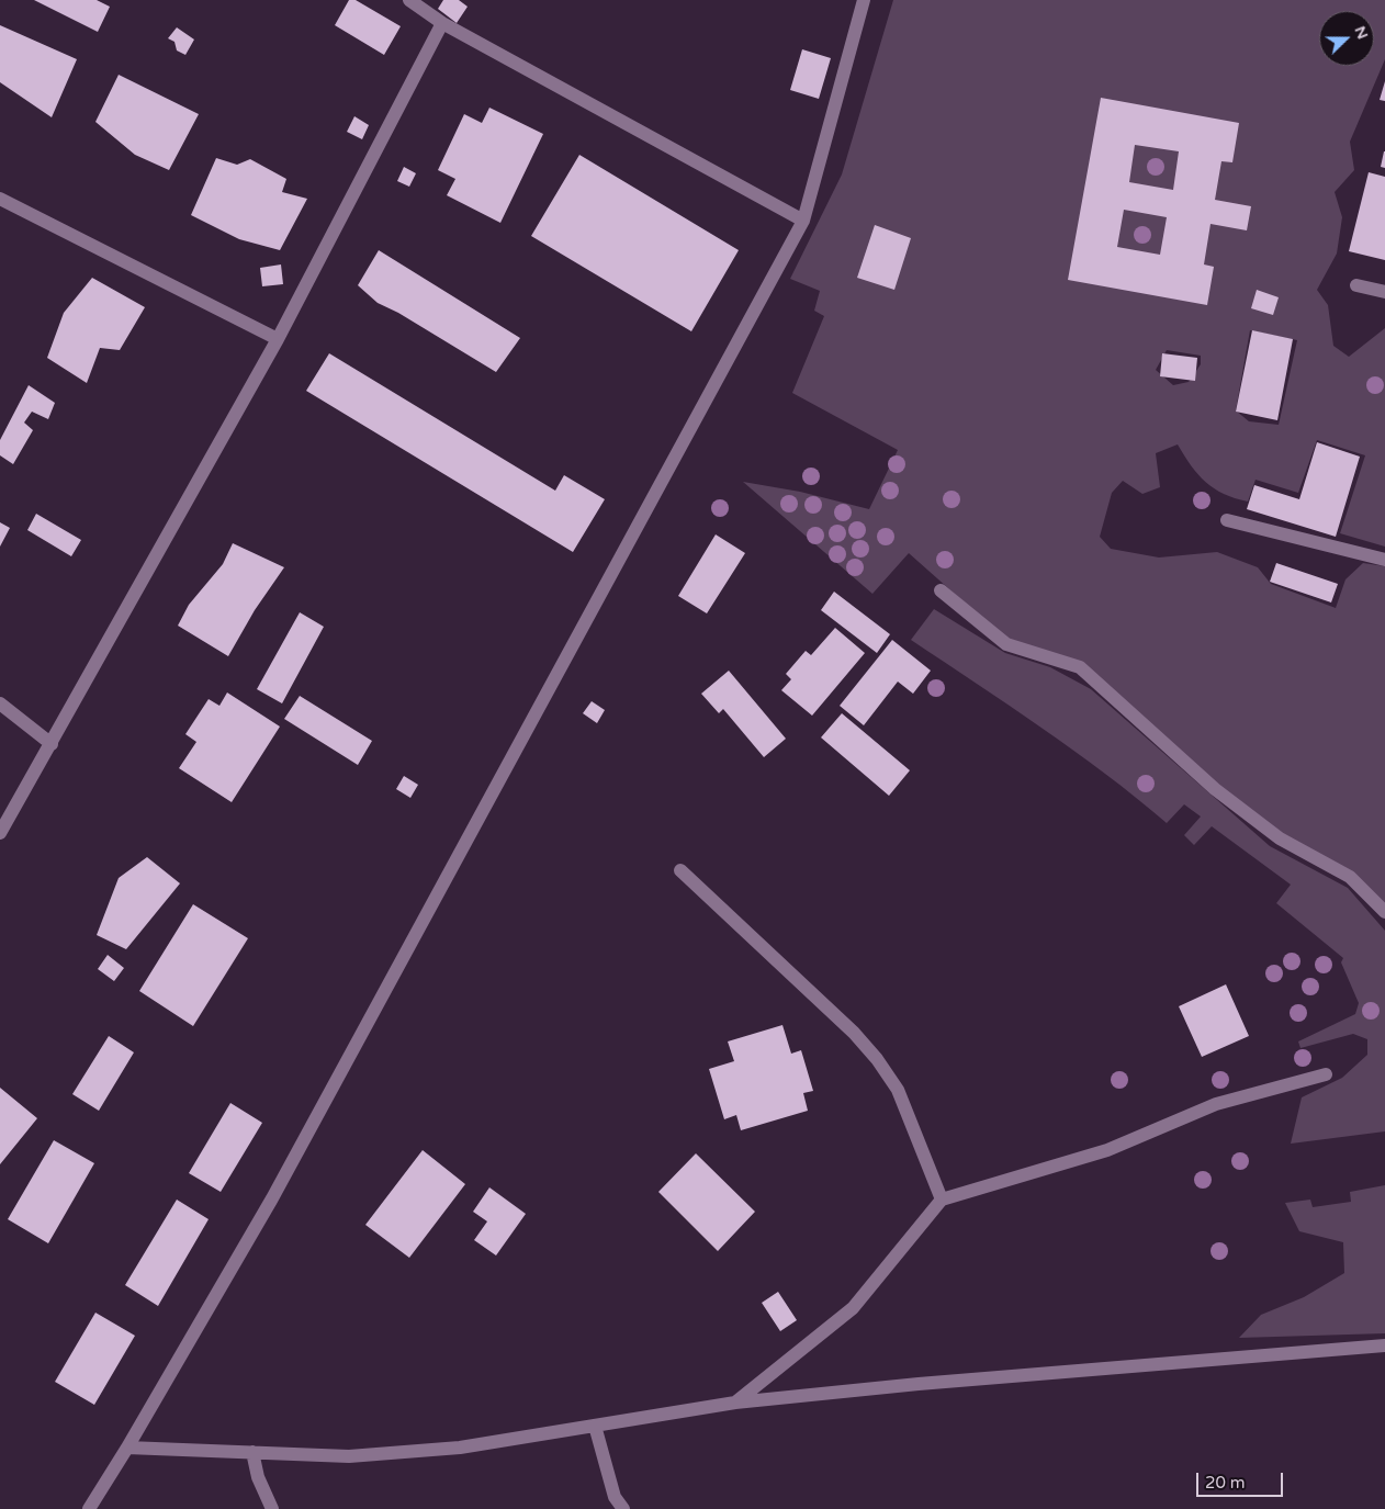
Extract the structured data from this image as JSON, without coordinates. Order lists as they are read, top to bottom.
{
  "scale_bar": "20 m",
  "north": "right"
}
